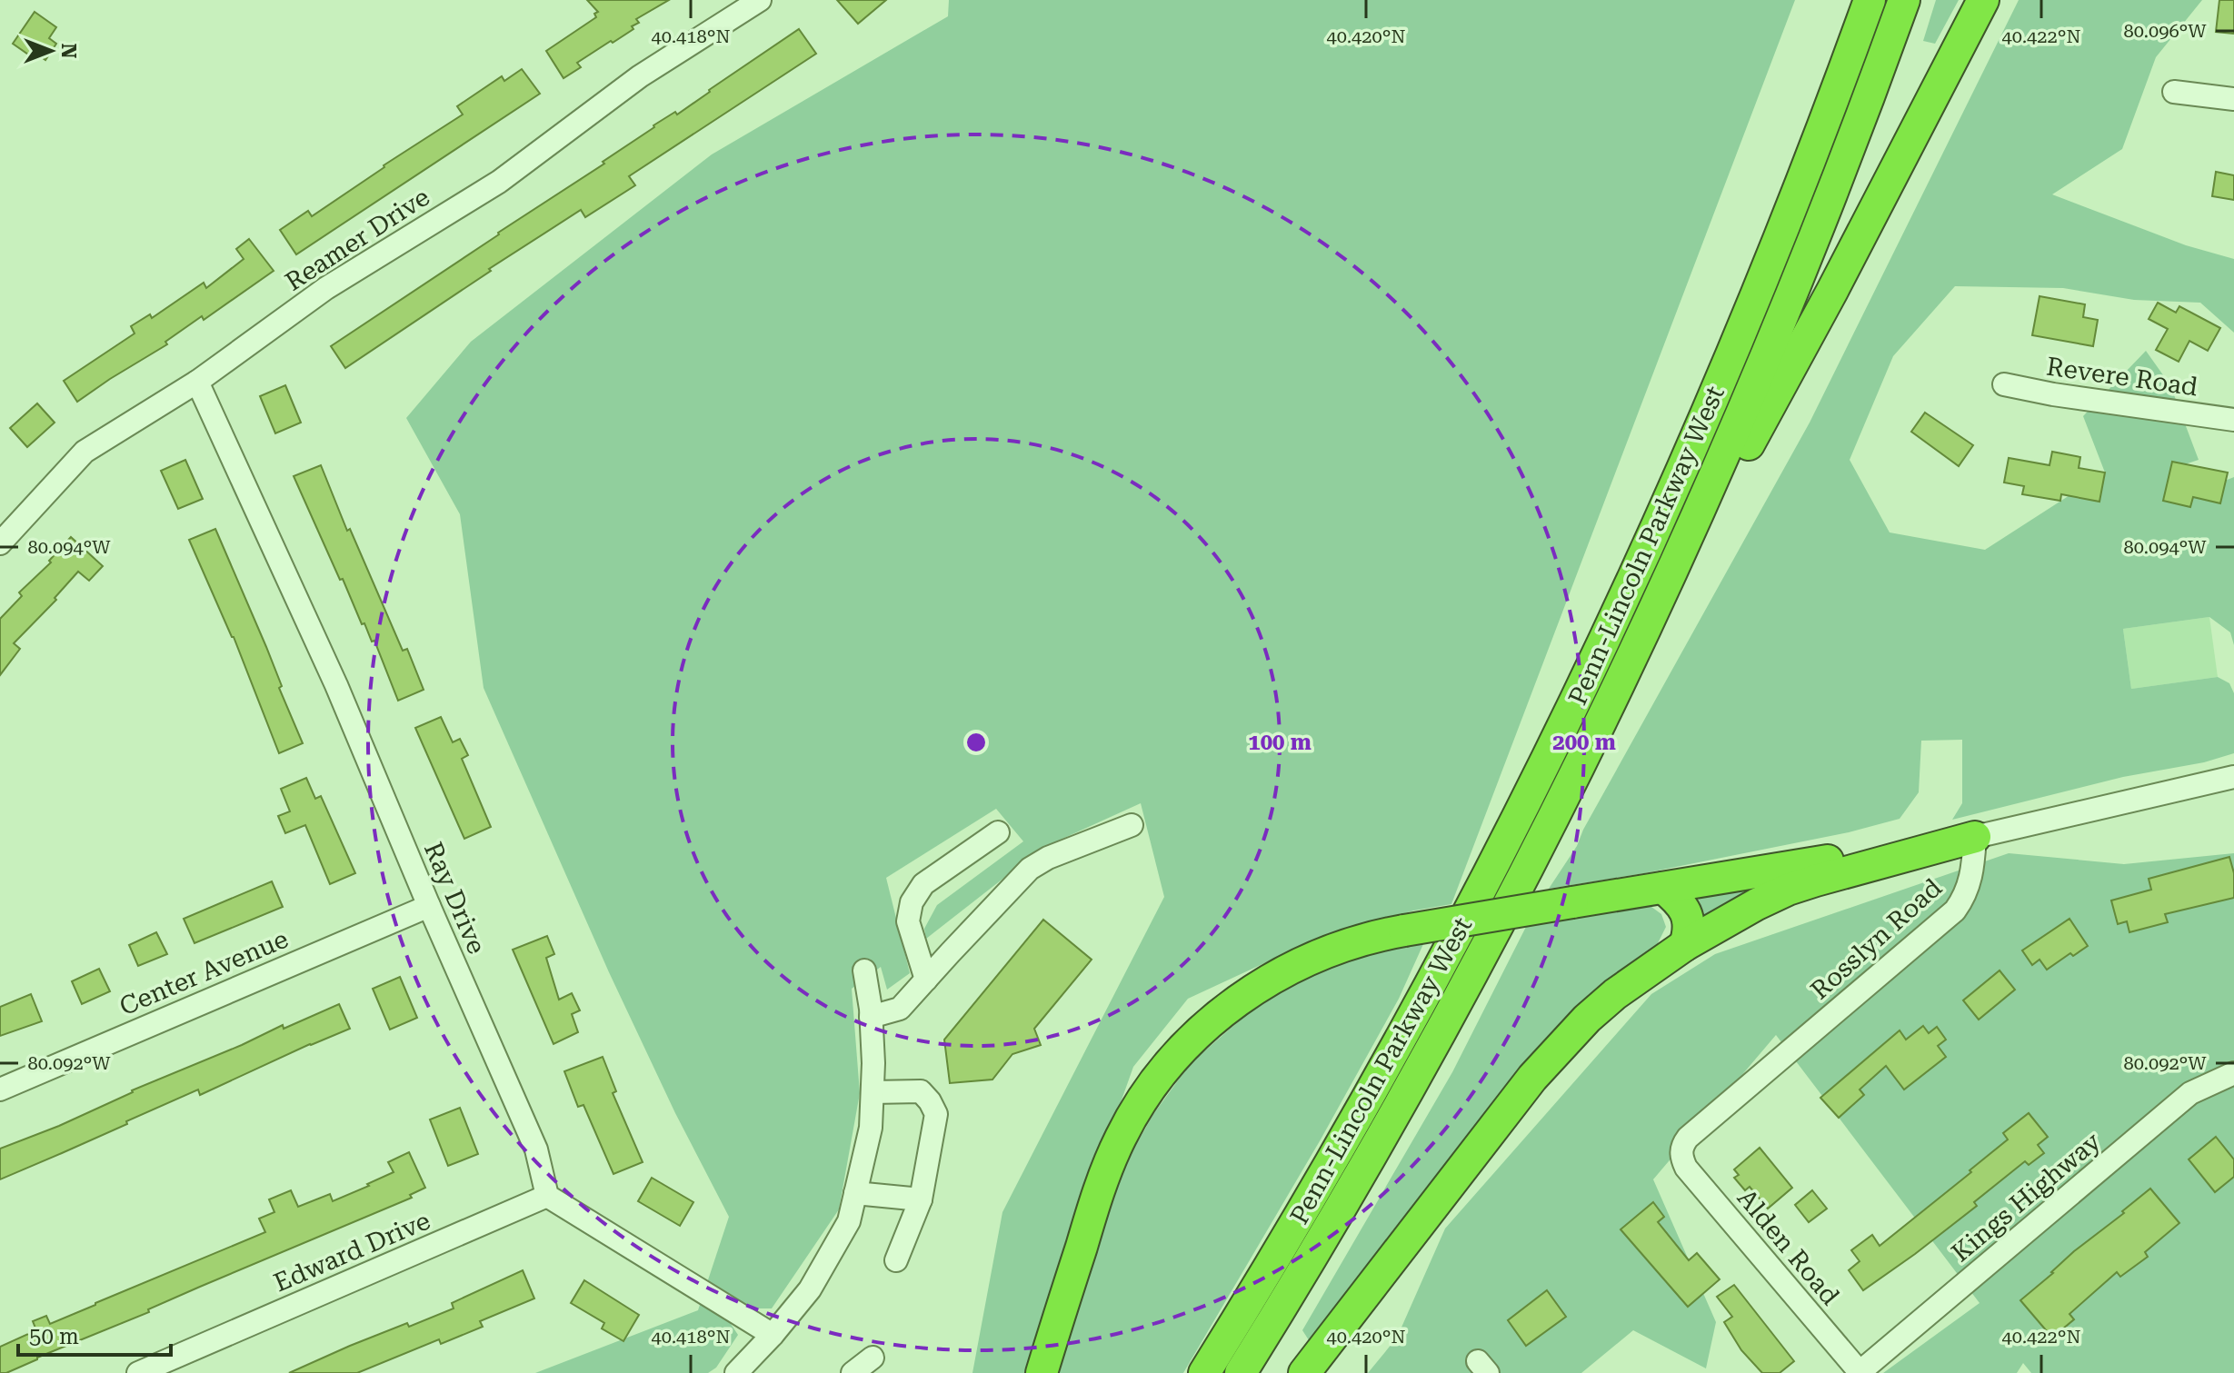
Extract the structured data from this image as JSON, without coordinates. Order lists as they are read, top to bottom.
{
  "streets": {
    "highway": ["Penn-Lincoln Parkway West"],
    "street": [
      "Reamer Drive",
      "Revere Road",
      "Ray Drive",
      "Rosslyn Road",
      "Center Avenue",
      "Kings Highway",
      "Alden Road",
      "Edward Drive"
    ]
  },
  "crossings": [
    ["Reamer Drive", "Ray Drive"],
    ["Ray Drive", "Center Avenue"],
    ["Ray Drive", "Edward Drive"],
    ["Rosslyn Road", "Alden Road"],
    ["Kings Highway", "Alden Road"]
  ],
  "scale_bar": "50 m",
  "north": "right",
  "coordinates": [
    "80.096°W",
    "40.418°N",
    "40.420°N",
    "40.422°N",
    "80.094°W",
    "80.092°W"
  ],
  "rings": ["100 m", "200 m"]
}
